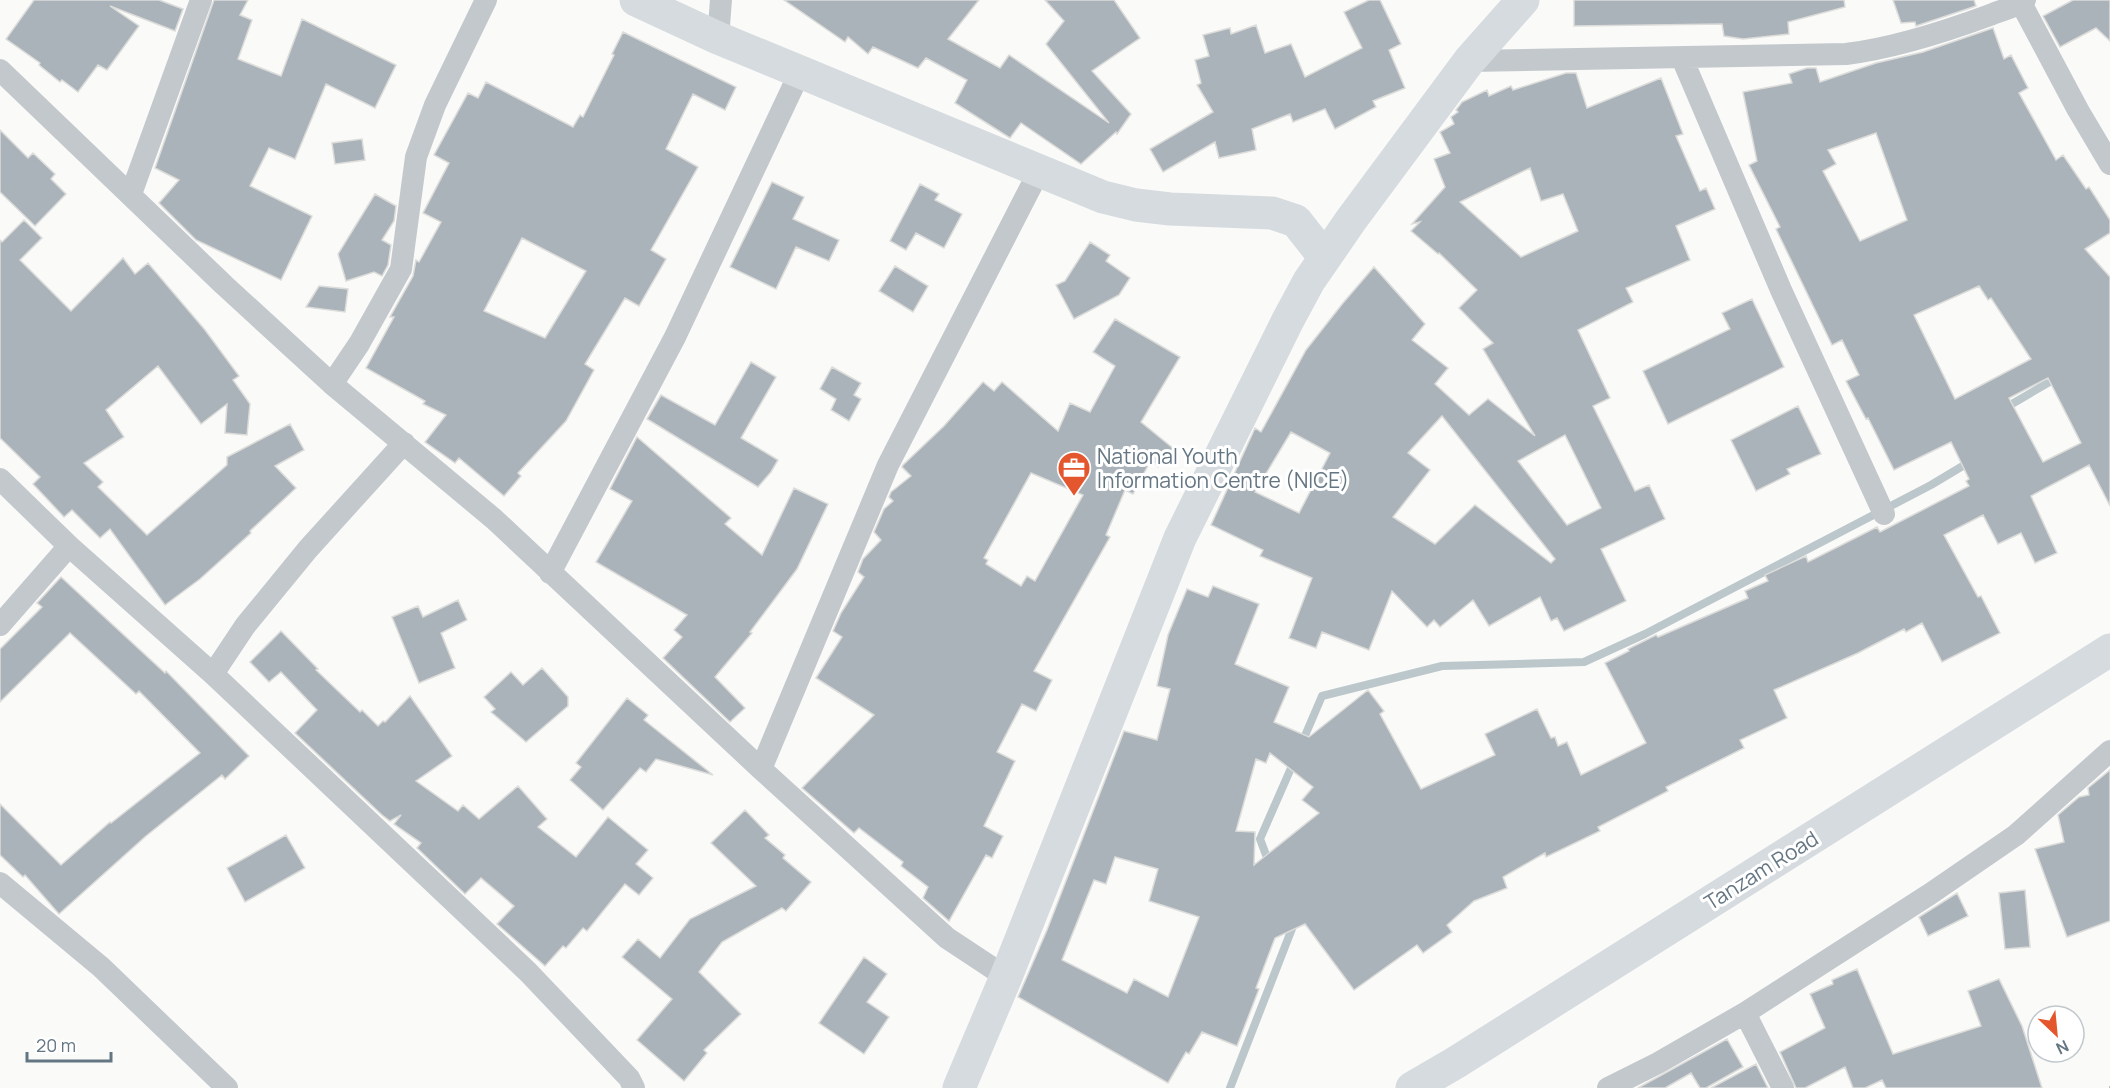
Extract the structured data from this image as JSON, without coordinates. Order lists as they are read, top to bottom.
{
  "streets": {
    "main road": ["Tanzam Road"]
  },
  "places": {
    "office": ["National Youth Information Centre (NICE)"]
  },
  "scale_bar": "20 m",
  "north": "bottom right"
}
